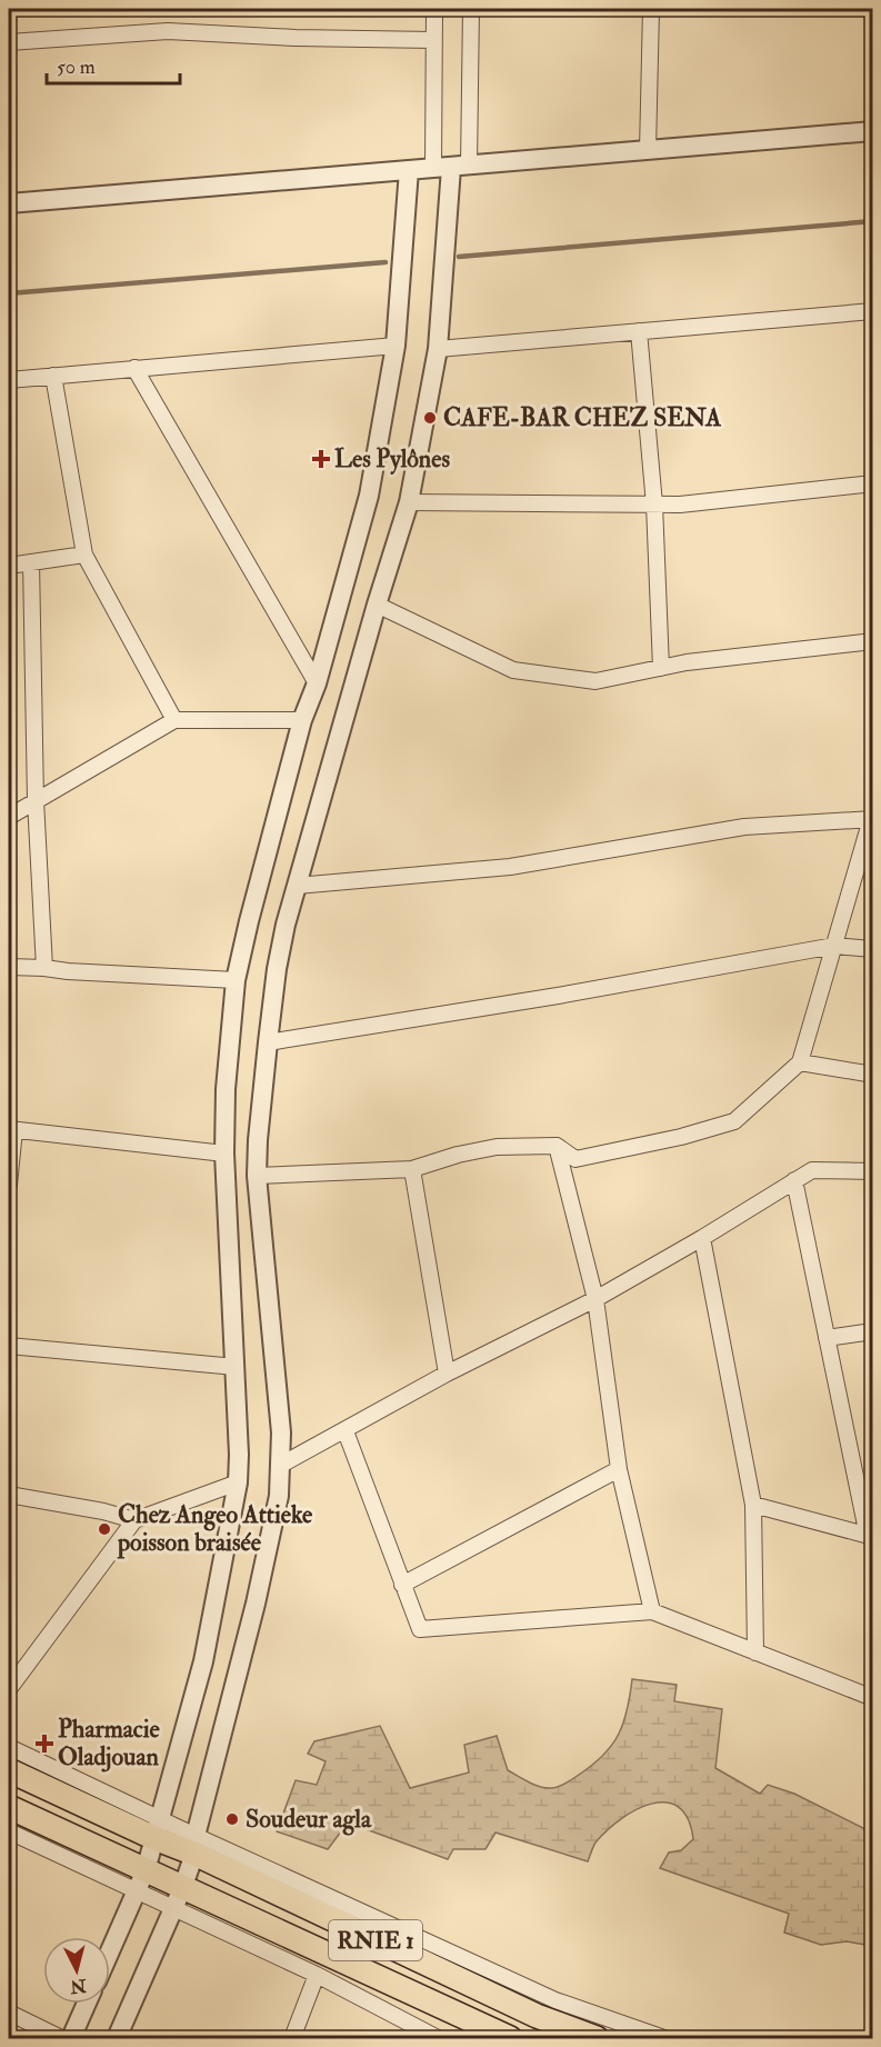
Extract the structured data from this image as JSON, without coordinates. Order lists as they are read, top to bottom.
{
  "streets": {
    "highway": ["RNIE 1"]
  },
  "places": {
    "other": ["CAFE-BAR CHEZ SENA", "Chez Angeo Attieke poisson braisée", "Soudeur agla"],
    "health": ["Les Pylônes", "Pharmacie Oladjouan"]
  },
  "scale_bar": "50 m",
  "north": "bottom"
}
